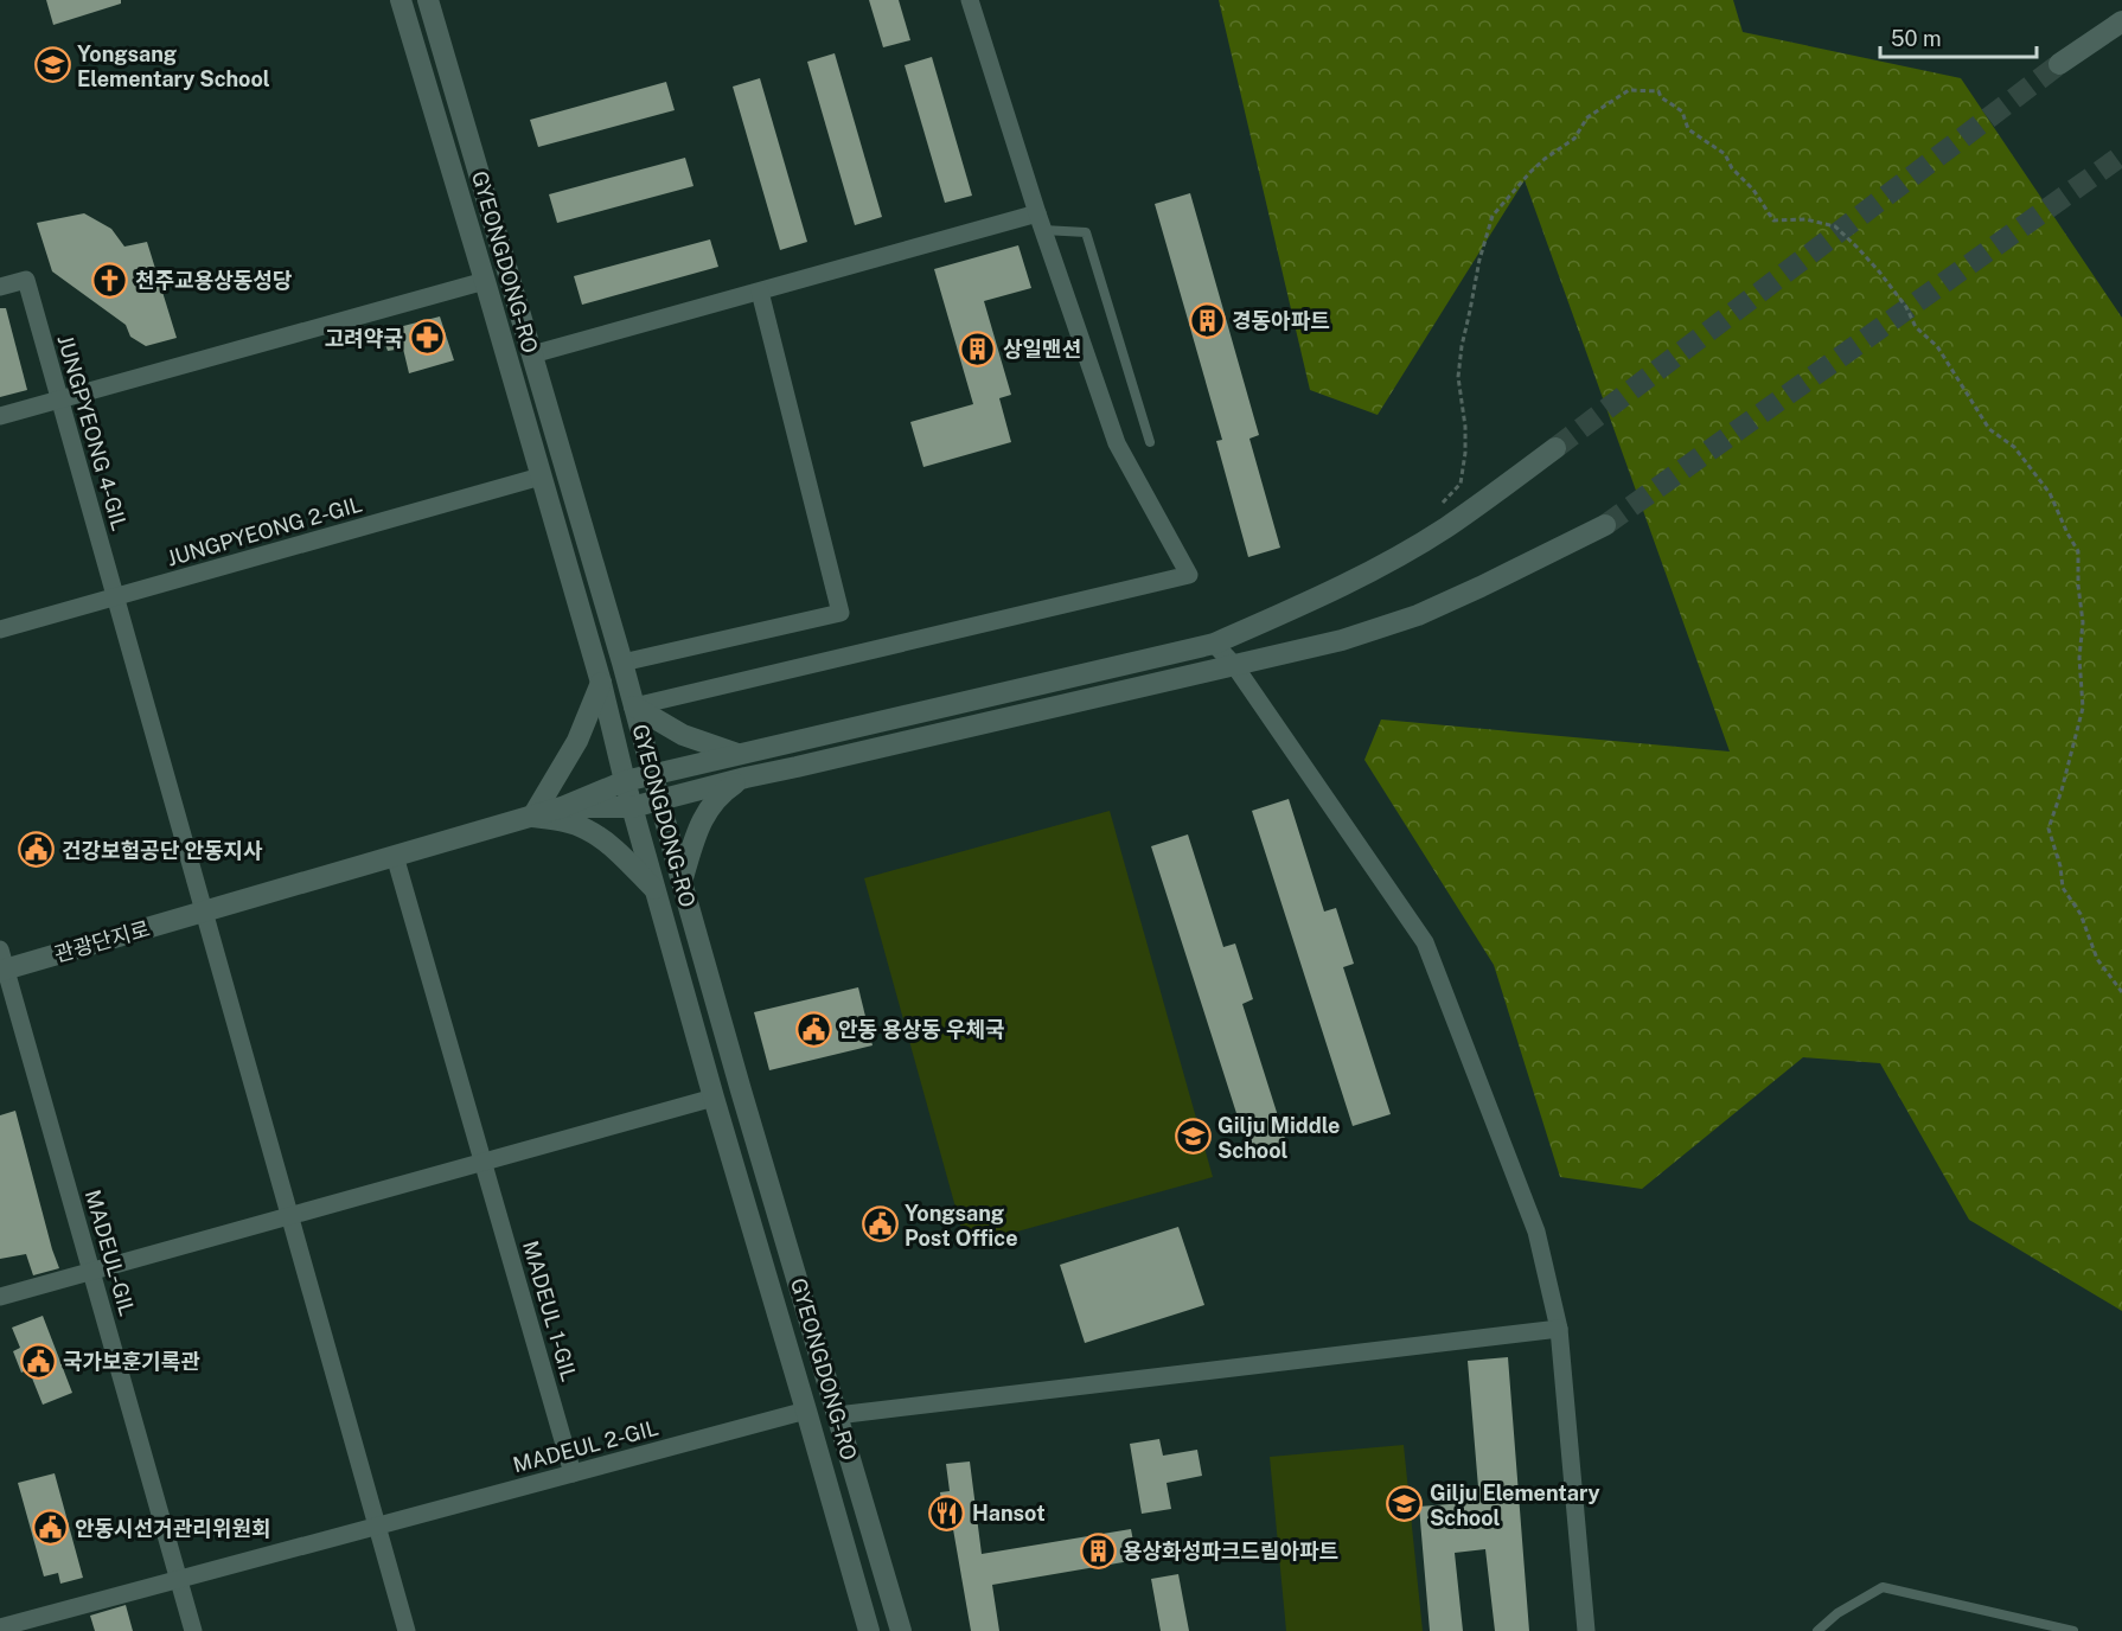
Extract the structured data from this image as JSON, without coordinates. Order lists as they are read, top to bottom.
{
  "streets": {
    "street": [
      "GYEONGDONG-RO",
      "JUNGPYEONG 4-GIL",
      "JUNGPYEONG 2-GIL",
      "관광단지로",
      "MADEUL-GIL",
      "MADEUL 1-GIL",
      "MADEUL 2-GIL"
    ]
  },
  "crossings": [
    ["GYEONGDONG-RO", "JUNGPYEONG 2-GIL"],
    ["GYEONGDONG-RO", "MADEUL 2-GIL"],
    ["JUNGPYEONG 4-GIL", "JUNGPYEONG 2-GIL"],
    ["JUNGPYEONG 4-GIL", "관광단지로"],
    ["관광단지로", "MADEUL-GIL"],
    ["관광단지로", "MADEUL 1-GIL"],
    ["MADEUL-GIL", "MADEUL 2-GIL"],
    ["MADEUL 1-GIL", "MADEUL 2-GIL"]
  ],
  "places": {
    "school or university": ["Yongsang Elementary School", "Gilju Middle School", "Gilju Elementary School"],
    "church": ["천주교용상동성당"],
    "building": ["경동아파트", "상일맨션", "용상화성파크드림아파트"],
    "pharmacy": ["고려약국"],
    "public building": [
      "건강보험공단 안동지사",
      "안동 용상동 우체국",
      "Yongsang Post Office",
      "국가보훈기록관",
      "안동시선거관리위원회"
    ],
    "restaurant": ["Hansot"]
  },
  "scale_bar": "50 m"
}
